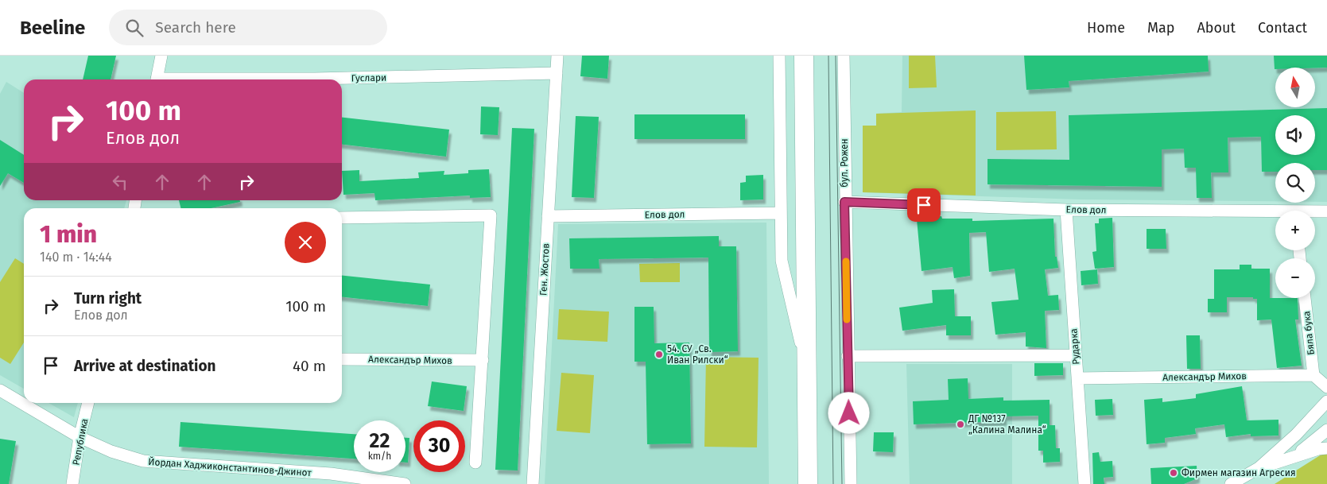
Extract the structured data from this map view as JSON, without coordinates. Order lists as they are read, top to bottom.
{
  "streets": {
    "street": [
      "Гуслари",
      "бул. Рожен",
      "Елов дол",
      "Ген. Жостов",
      "Бяла бука",
      "Рударка",
      "Александър Михов",
      "Република",
      "Йордан Хаджиконстантинов-Джинот"
    ]
  },
  "crossings": [
    ["Гуслари", "Ген. Жостов"],
    ["бул. Рожен", "Елов дол"],
    ["Елов дол", "Ген. Жостов"],
    ["Елов дол", "Рударка"],
    ["Бяла бука", "Александър Михов"],
    ["Рударка", "Александър Михов"],
    ["Република", "Йордан Хаджиконстантинов-Джинот"]
  ],
  "places": ["54. СУ „Св. Иван Рилски“", "ДГ №137 „Калина Малина“", "Фирмен магазин Агресия"],
  "north": "top",
  "page": {
    "header": "Beeline",
    "search": "Search here",
    "nav": [
      "Home",
      "Map",
      "About",
      "Contact"
    ],
    "map_buttons": ["+", "−"],
    "turn": ["100 m", "Елов дол"],
    "heading": ["1 min", "140 m · 14:44"],
    "list": [
      {
        "name": "Turn right",
        "note": "Елов дол",
        "value": "100 m"
      },
      {
        "name": "Arrive at destination",
        "value": "40 m"
      }
    ],
    "speed": "22 km/h",
    "limit": "30"
  }
}
